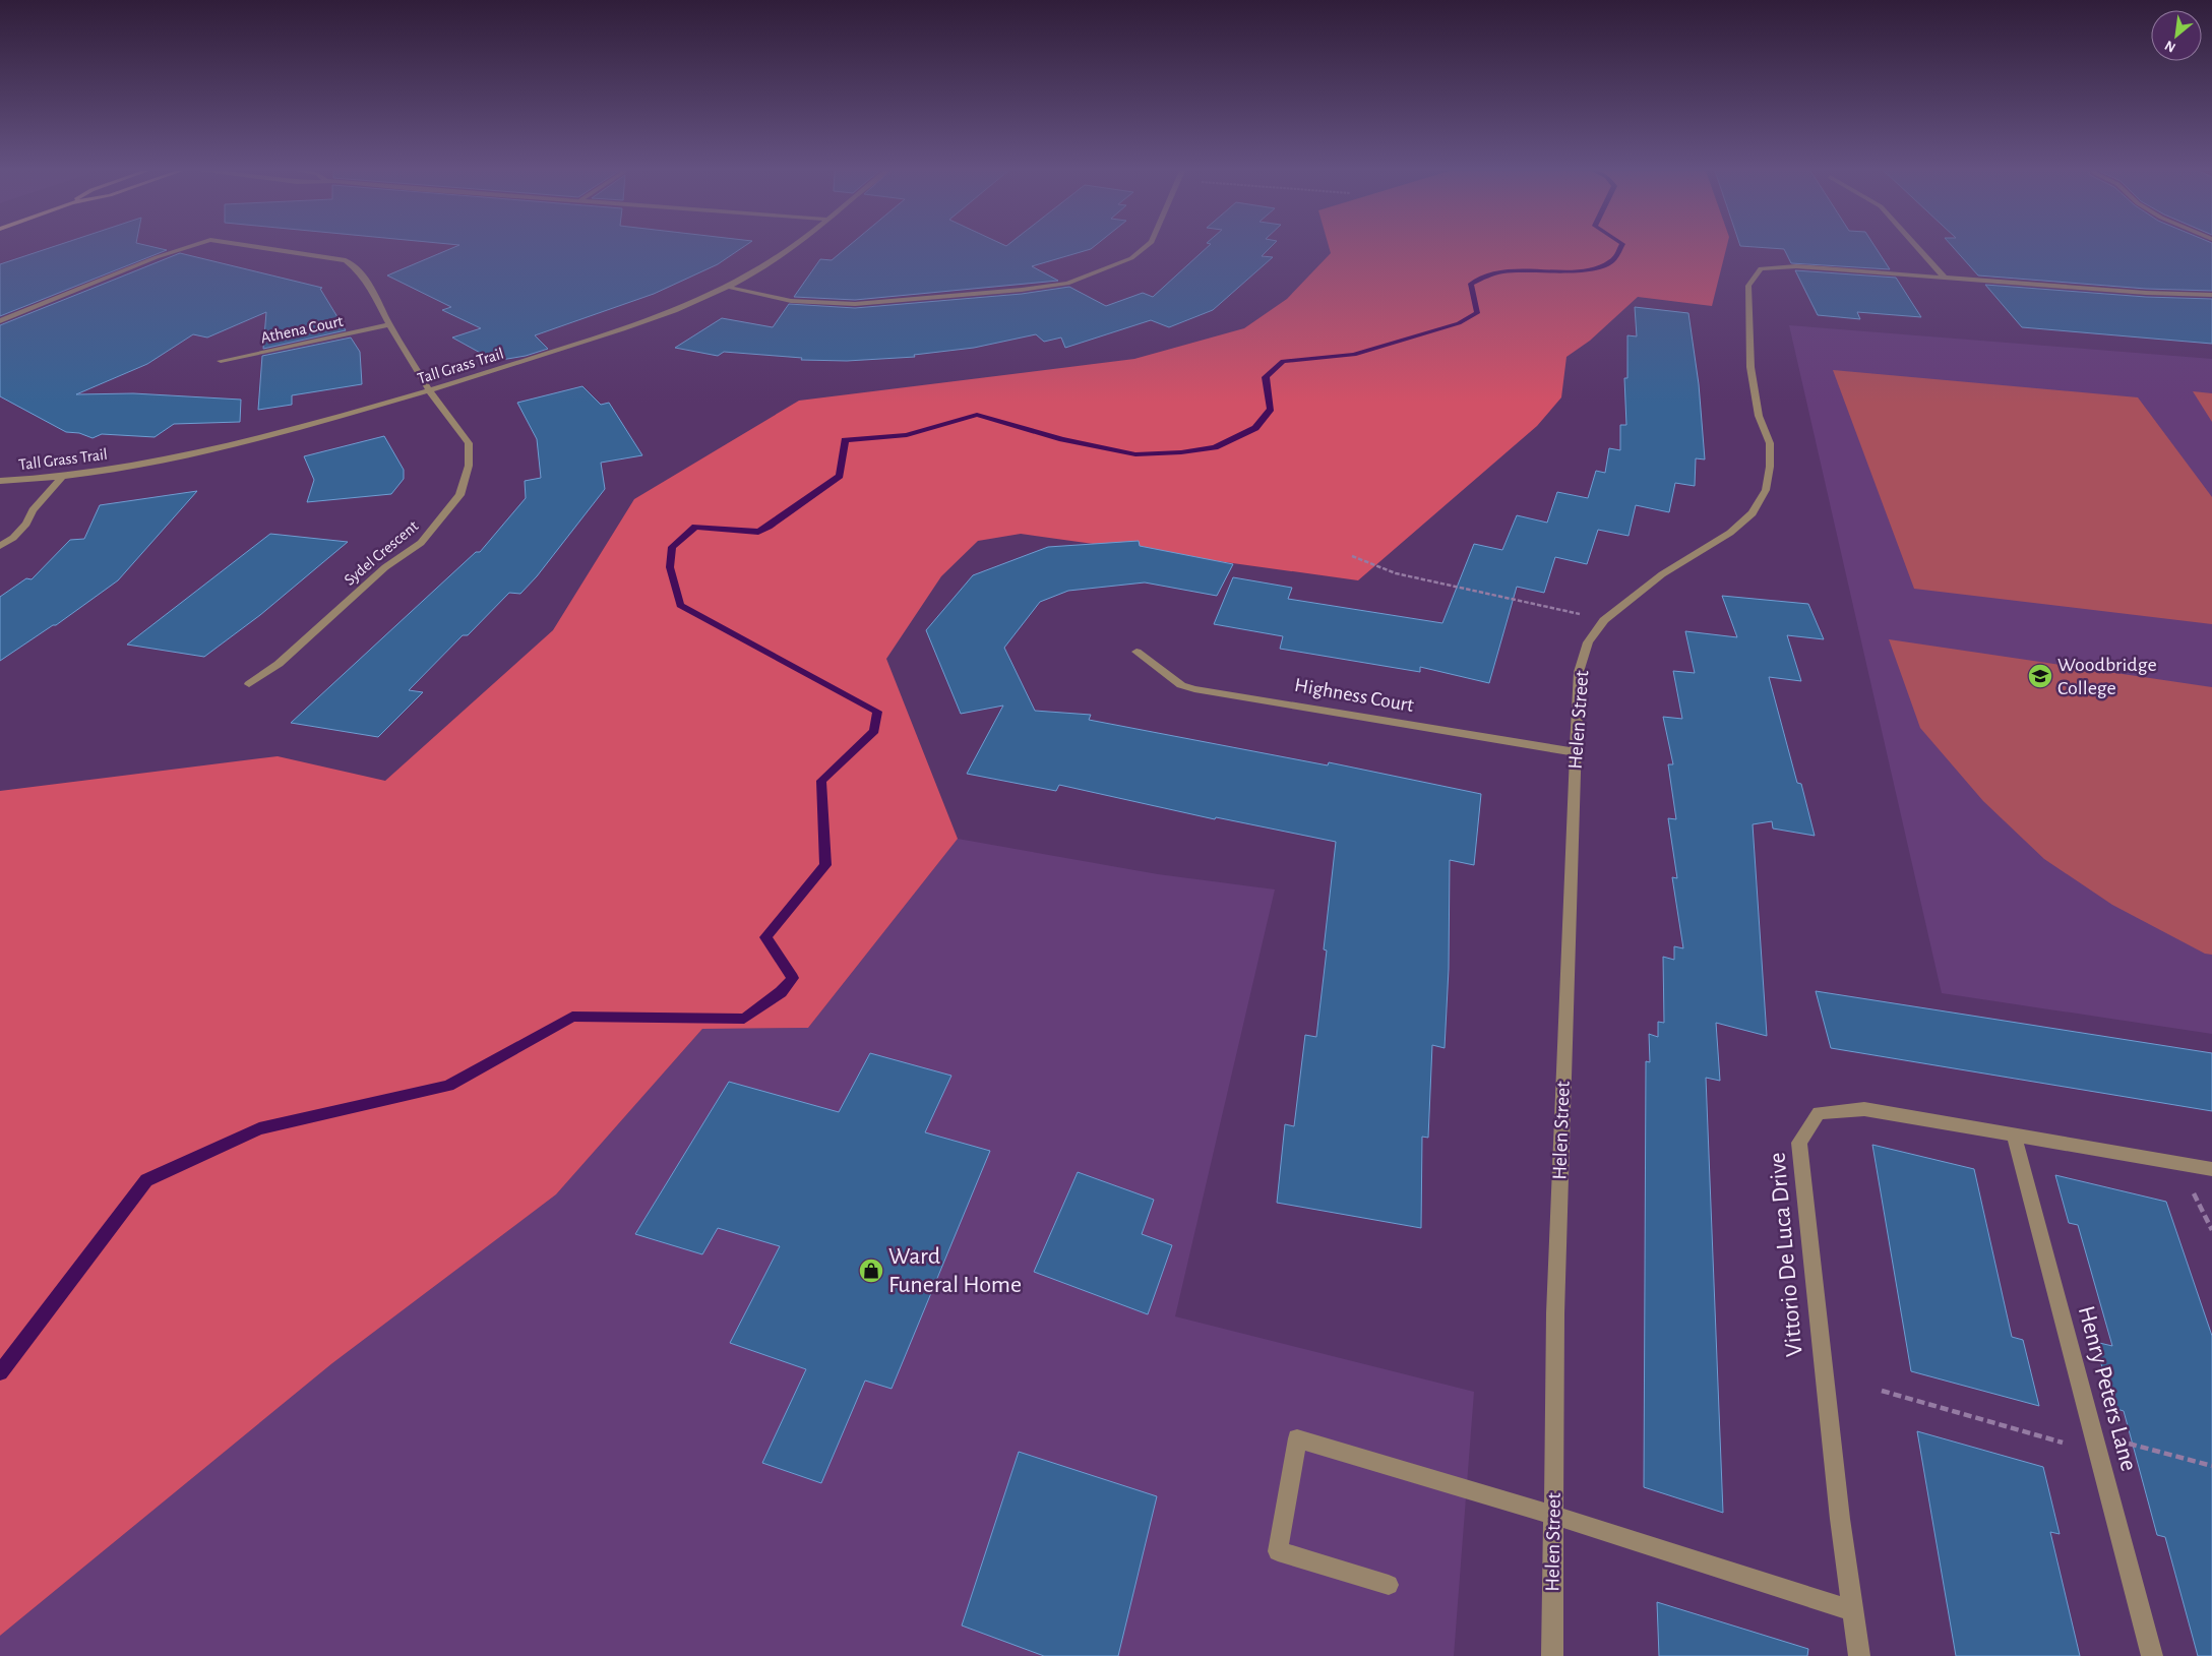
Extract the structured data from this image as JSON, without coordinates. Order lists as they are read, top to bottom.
{
  "streets": {
    "street": [
      "Athena Court",
      "Tall Grass Trail",
      "Sydel Crescent",
      "Highness Court",
      "Helen Street",
      "Vittorio De Luca Drive",
      "Henry Peters Lane"
    ]
  },
  "crossings": [
    ["Athena Court", "Sydel Crescent"],
    ["Tall Grass Trail", "Sydel Crescent"],
    ["Highness Court", "Helen Street"],
    ["Vittorio De Luca Drive", "Henry Peters Lane"]
  ],
  "places": {
    "school or university": ["Woodbridge College"],
    "shop": ["Ward Funeral Home"]
  },
  "north": "bottom left"
}
